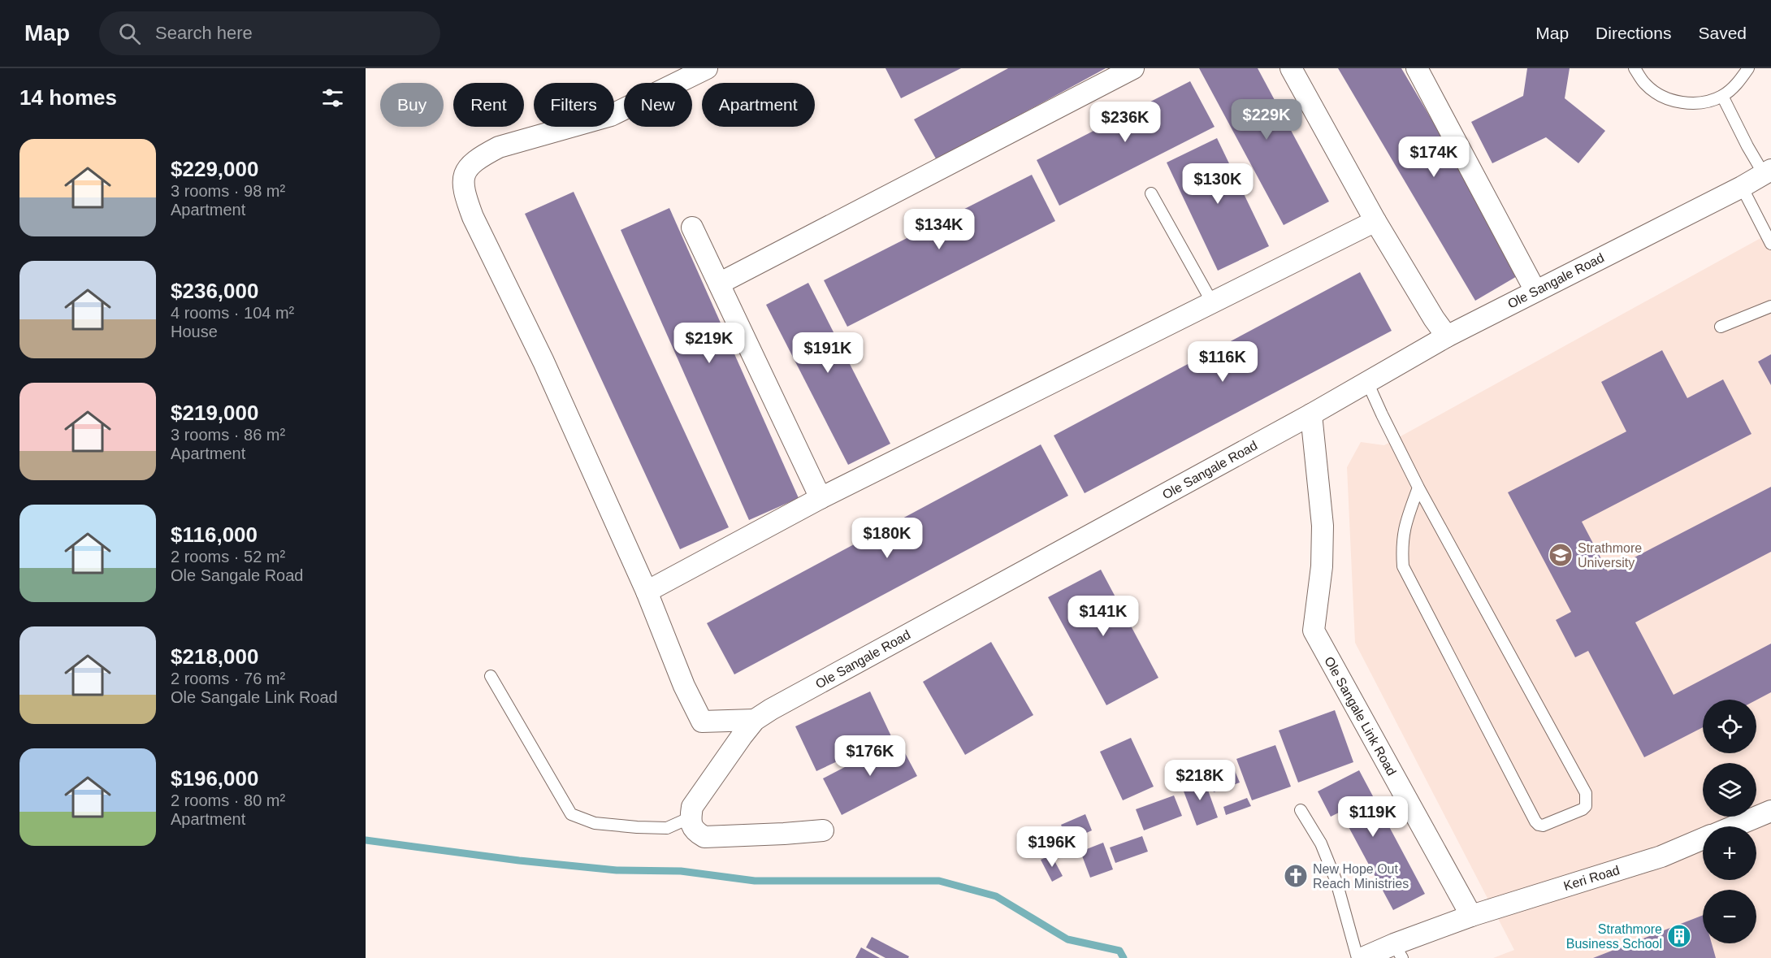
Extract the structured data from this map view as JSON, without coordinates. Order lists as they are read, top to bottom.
{
  "streets": {
    "street": ["Ole Sangale Road", "Ole Sangale Link Road", "Keri Road"]
  },
  "crossings": [
    ["Ole Sangale Road", "Ole Sangale Link Road"],
    ["Ole Sangale Link Road", "Keri Road"]
  ],
  "places": {
    "school or university": ["Strathmore University"],
    "church": ["New Hope Out Reach Ministries"],
    "building": ["Strathmore Business School"]
  },
  "page": {
    "header": "Map",
    "search": "Search here",
    "nav": ["Map", "Directions", "Saved"],
    "heading": "14 homes",
    "chip": [
      "Buy",
      "Rent",
      "Filters",
      "New",
      "Apartment"
    ],
    "price": [
      "$229K",
      "$236K",
      "$174K",
      "$130K",
      "$134K",
      "$219K",
      "$191K",
      "$116K",
      "$180K",
      "$141K",
      "$176K",
      "$218K",
      "$119K",
      "$196K"
    ],
    "list": [
      {
        "name": "$229,000",
        "note": "3 rooms · 98 m² · Apartment"
      },
      {
        "name": "$236,000",
        "note": "4 rooms · 104 m² · House"
      },
      {
        "name": "$219,000",
        "note": "3 rooms · 86 m² · Apartment"
      },
      {
        "name": "$116,000",
        "note": "2 rooms · 52 m² · Ole Sangale Road"
      },
      {
        "name": "$218,000",
        "note": "2 rooms · 76 m² · Ole Sangale Link Road"
      },
      {
        "name": "$196,000",
        "note": "2 rooms · 80 m² · Apartment"
      }
    ],
    "map_buttons": ["+", "−"]
  }
}
